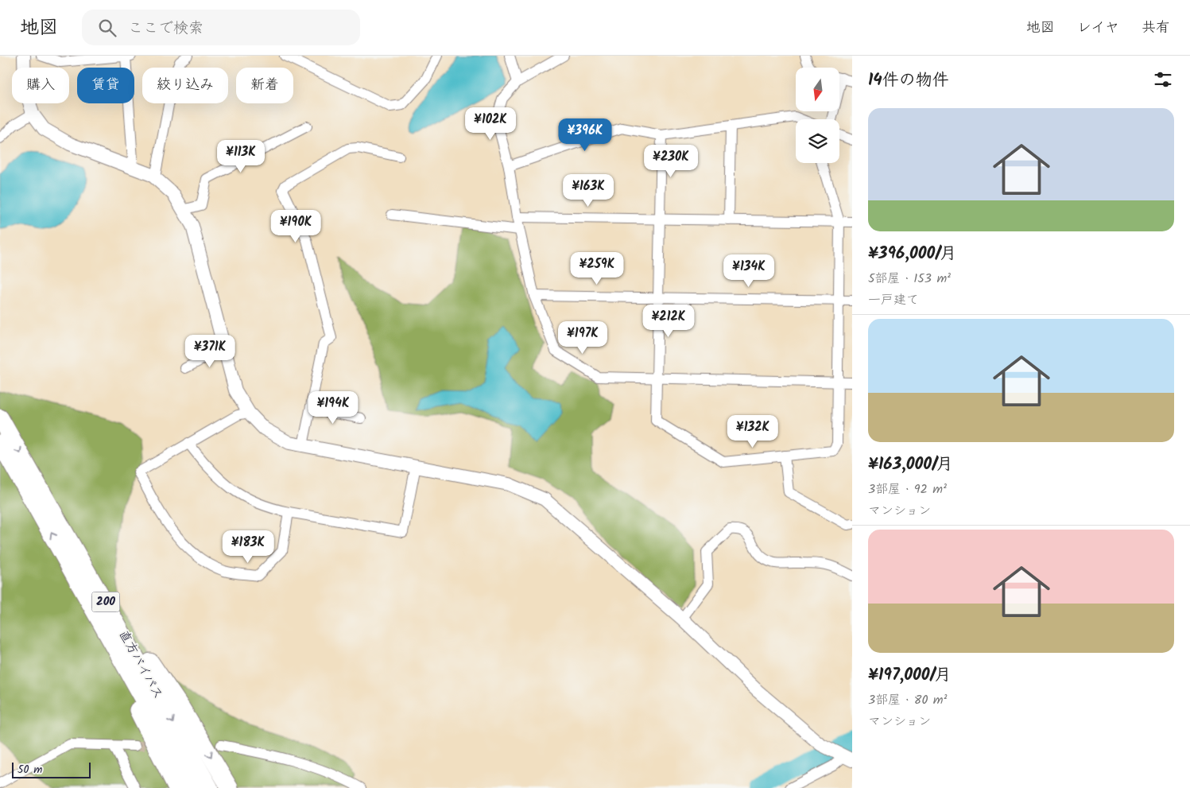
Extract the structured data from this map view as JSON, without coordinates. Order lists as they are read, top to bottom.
{
  "streets": {
    "highway": ["200", "直方バイパス"]
  },
  "scale_bar": "50 m",
  "north": "bottom",
  "page": {
    "header": "地図",
    "search": "ここで検索",
    "nav": ["地図", "レイヤ", "共有"],
    "heading": "14件の物件",
    "chip": [
      "購入",
      "賃貸",
      "絞り込み",
      "新着"
    ],
    "list": [
      {
        "name": "¥396,000/月",
        "note": "5部屋 · 153 m² · 一戸建て"
      },
      {
        "name": "¥163,000/月",
        "note": "3部屋 · 92 m² · マンション"
      },
      {
        "name": "¥197,000/月",
        "note": "3部屋 · 80 m² · マンション"
      }
    ],
    "price": [
      "¥102K",
      "¥396K",
      "¥113K",
      "¥230K",
      "¥163K",
      "¥190K",
      "¥259K",
      "¥134K",
      "¥212K",
      "¥197K",
      "¥371K",
      "¥194K",
      "¥132K",
      "¥183K"
    ],
    "scale": "50 m"
  }
}
